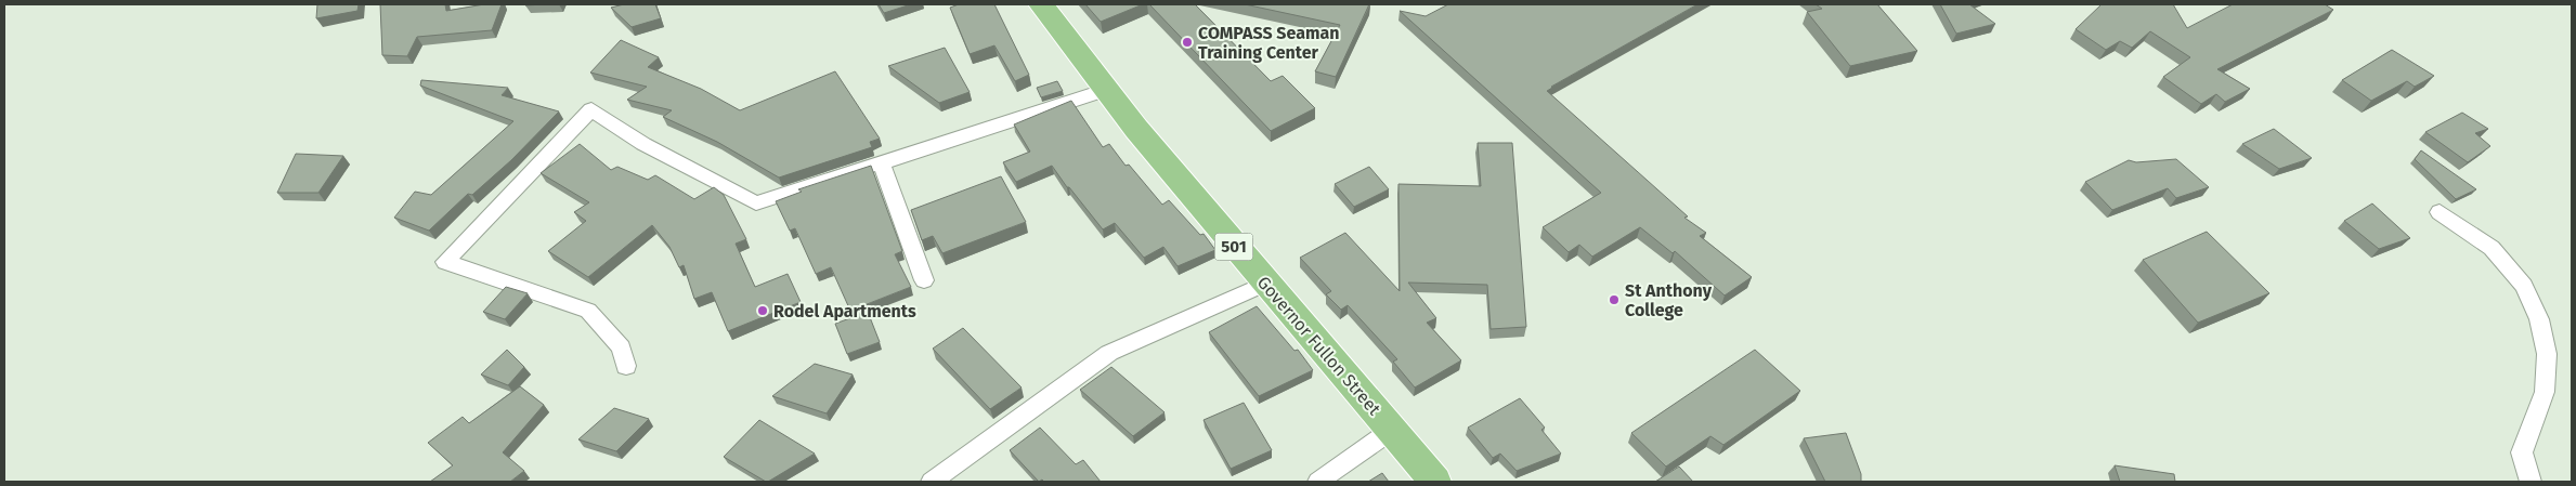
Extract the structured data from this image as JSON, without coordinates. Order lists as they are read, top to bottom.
{
  "streets": {
    "main road": ["501", "Governor Fullon Street"]
  },
  "places": ["COMPASS Seaman Training Center", "St Anthony College", "Rodel Apartments"]
}
